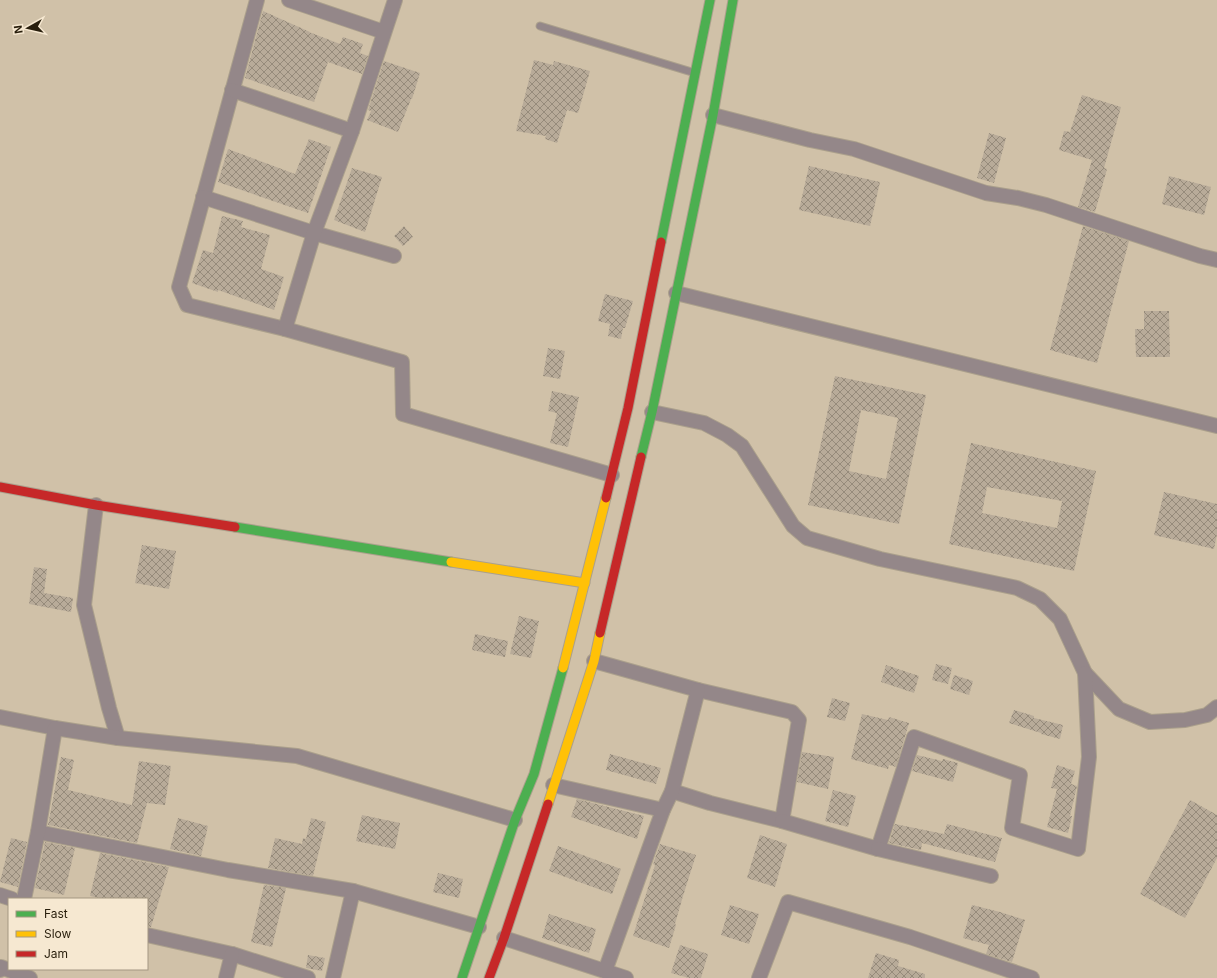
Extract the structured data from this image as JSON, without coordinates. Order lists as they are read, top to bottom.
{
  "legend": ["Fast", "Slow", "Jam"],
  "north": "left"
}
